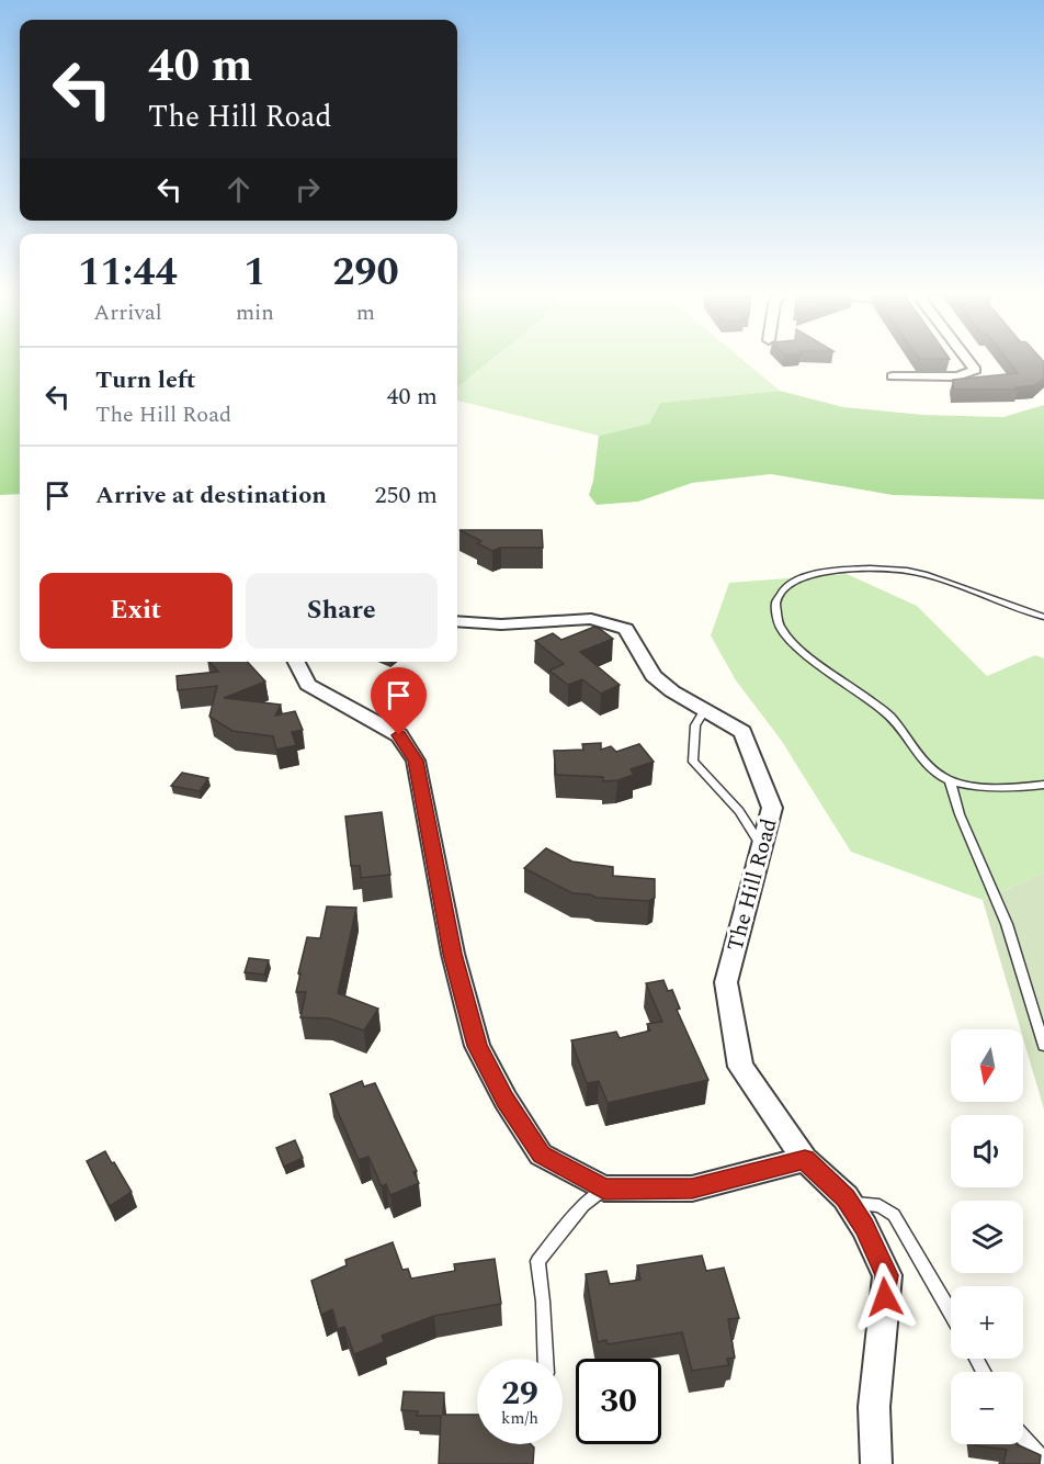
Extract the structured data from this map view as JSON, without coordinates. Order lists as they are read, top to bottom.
{
  "streets": {
    "street": ["The Hill Road"]
  },
  "north": "bottom",
  "page": {
    "turn": ["40 m", "The Hill Road"],
    "eta": [
      "11:44",
      "Arrival",
      "1",
      "min",
      "290",
      "m"
    ],
    "list": [
      {
        "name": "Turn left",
        "note": "The Hill Road",
        "value": "40 m"
      },
      {
        "name": "Arrive at destination",
        "value": "250 m"
      }
    ],
    "buttons": ["Exit", "Share"],
    "map_buttons": ["+", "−"],
    "speed": "29 km/h",
    "limit": "30"
  }
}
